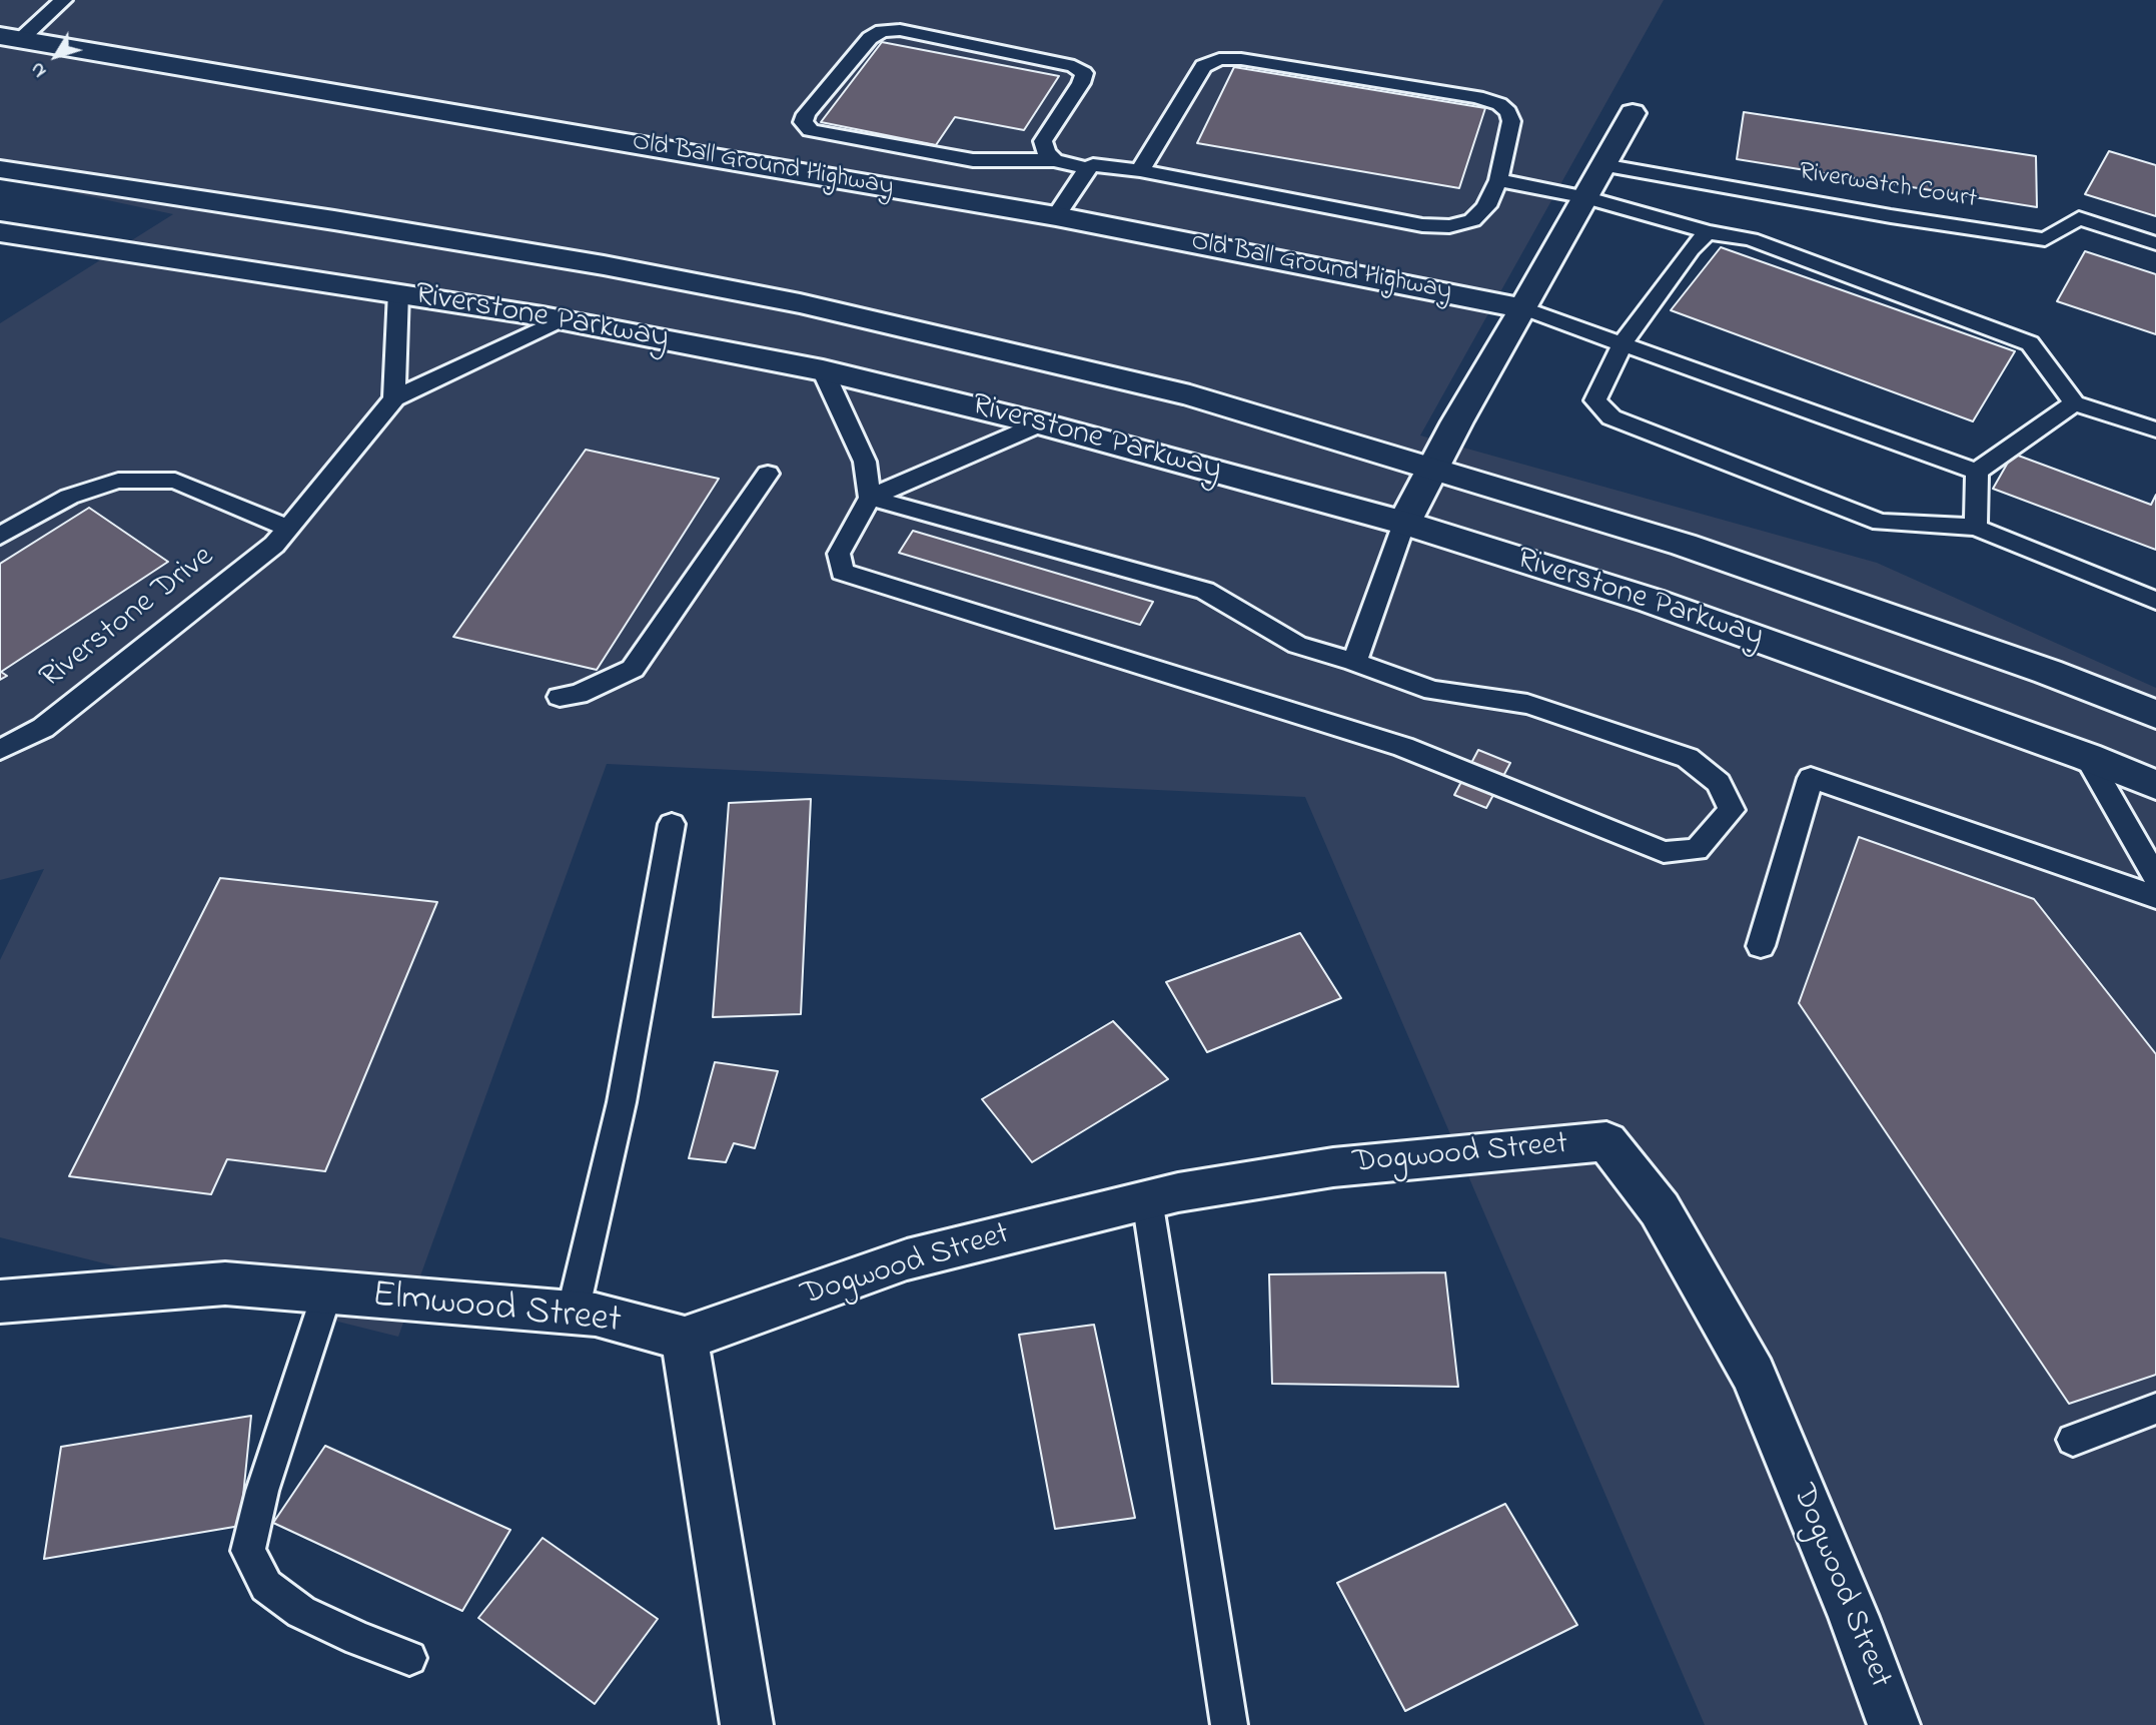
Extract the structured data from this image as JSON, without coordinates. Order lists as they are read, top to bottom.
{
  "streets": {
    "main road": [
      "Old Ball Ground Highway",
      "Riverstone Parkway",
      "Dogwood Street",
      "Elmwood Street"
    ],
    "lane": ["Riverwatch Court", "Riverstone Drive"]
  },
  "crossings": [
    ["Riverstone Parkway", "Riverstone Drive"],
    ["Dogwood Street", "Elmwood Street"]
  ],
  "north": "bottom left"
}
